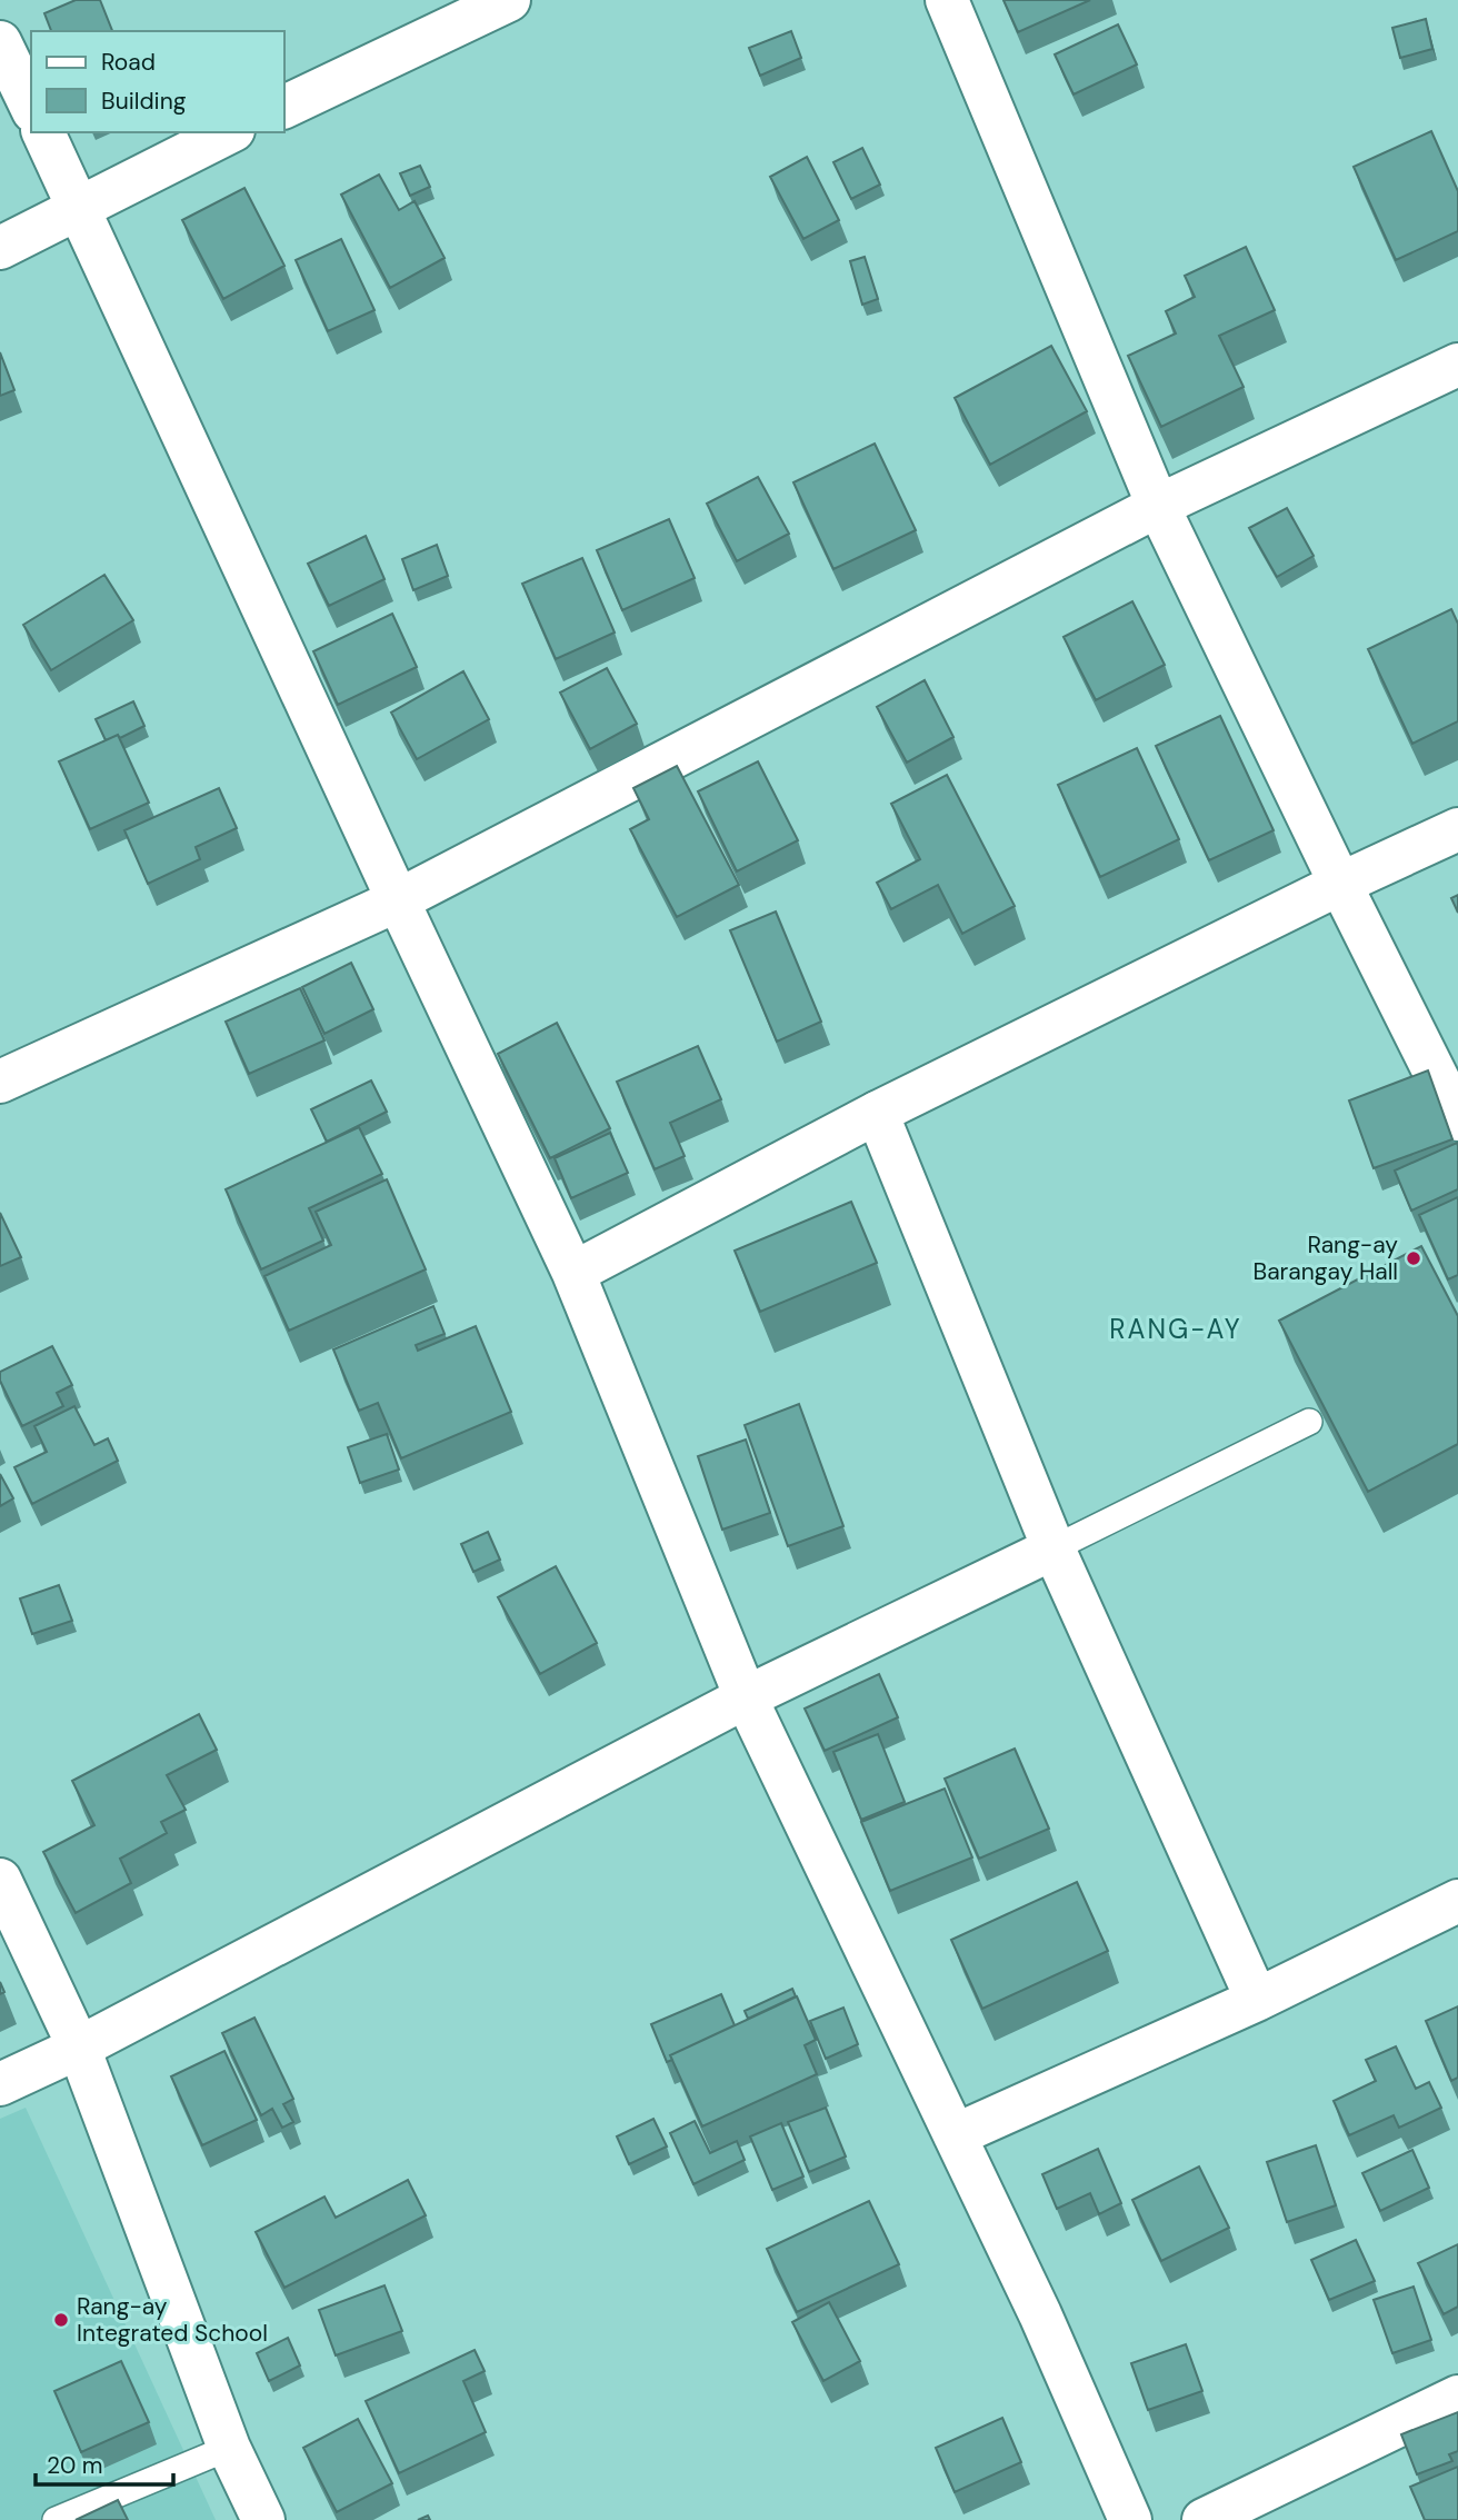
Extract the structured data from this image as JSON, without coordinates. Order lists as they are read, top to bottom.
{
  "districts": ["RANG-AY"],
  "places": ["Rang-ay Barangay Hall", "Rang-ay Integrated School"],
  "legend": ["Road", "Building"],
  "scale_bar": "20 m"
}
